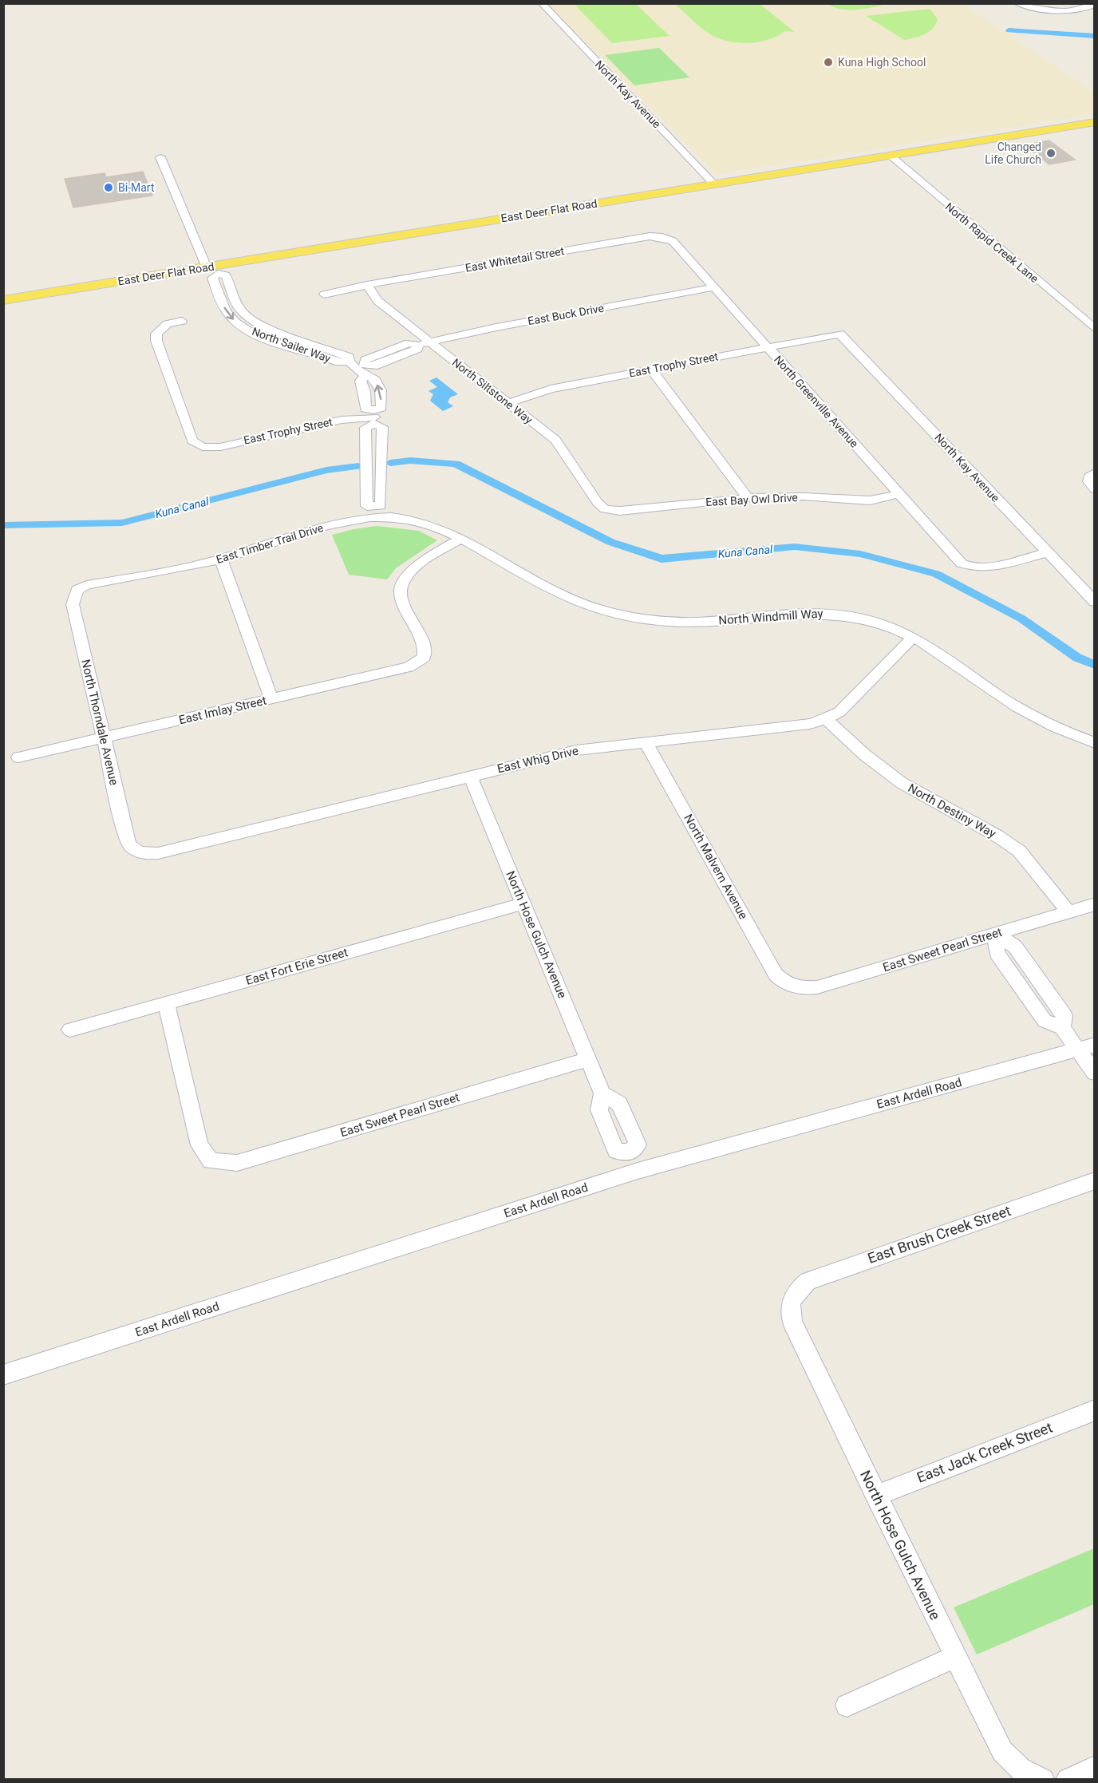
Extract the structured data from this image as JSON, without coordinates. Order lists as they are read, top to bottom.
{
  "streets": {
    "main road": ["East Deer Flat Road"],
    "street": [
      "North Kay Avenue",
      "North Rapid Creek Lane",
      "East Whitetail Street",
      "East Buck Drive",
      "North Sailer Way",
      "East Trophy Street",
      "North Siltstone Way",
      "North Greenville Avenue",
      "East Bay Owl Drive",
      "East Timber Trail Drive",
      "North Windmill Way",
      "East Imlay Street",
      "North Thorndale Avenue",
      "East Whig Drive",
      "North Destiny Way",
      "North Malvern Avenue",
      "North Hose Gulch Avenue",
      "East Sweet Pearl Street",
      "East Fort Erie Street",
      "East Ardell Road",
      "East Brush Creek Street",
      "East Jack Creek Street"
    ]
  },
  "crossings": [
    ["North Kay Avenue", "East Deer Flat Road"],
    ["North Kay Avenue", "East Trophy Street"],
    ["North Kay Avenue", "North Greenville Avenue"],
    ["East Deer Flat Road", "North Rapid Creek Lane"],
    ["East Deer Flat Road", "North Sailer Way"],
    ["East Whitetail Street", "North Siltstone Way"],
    ["East Whitetail Street", "North Greenville Avenue"],
    ["East Buck Drive", "North Sailer Way"],
    ["East Buck Drive", "North Siltstone Way"],
    ["East Buck Drive", "North Greenville Avenue"],
    ["East Trophy Street", "North Siltstone Way"],
    ["East Trophy Street", "North Greenville Avenue"],
    ["North Siltstone Way", "East Bay Owl Drive"],
    ["North Greenville Avenue", "East Bay Owl Drive"],
    ["East Timber Trail Drive", "North Windmill Way"],
    ["East Timber Trail Drive", "East Imlay Street"],
    ["East Timber Trail Drive", "North Thorndale Avenue"],
    ["North Windmill Way", "East Imlay Street"],
    ["North Windmill Way", "East Whig Drive"],
    ["East Imlay Street", "North Thorndale Avenue"],
    ["North Thorndale Avenue", "East Whig Drive"],
    ["East Whig Drive", "North Destiny Way"],
    ["East Whig Drive", "North Malvern Avenue"],
    ["East Whig Drive", "North Hose Gulch Avenue"],
    ["North Destiny Way", "East Sweet Pearl Street"],
    ["North Malvern Avenue", "East Sweet Pearl Street"],
    ["North Hose Gulch Avenue", "East Sweet Pearl Street"],
    ["North Hose Gulch Avenue", "East Fort Erie Street"],
    ["North Hose Gulch Avenue", "East Ardell Road"],
    ["North Hose Gulch Avenue", "East Brush Creek Street"],
    ["North Hose Gulch Avenue", "East Jack Creek Street"],
    ["East Sweet Pearl Street", "East Fort Erie Street"]
  ],
  "water": ["Kuna Canal"],
  "places": ["Kuna High School", "Changed Life Church", "Bi-Mart"]
}
